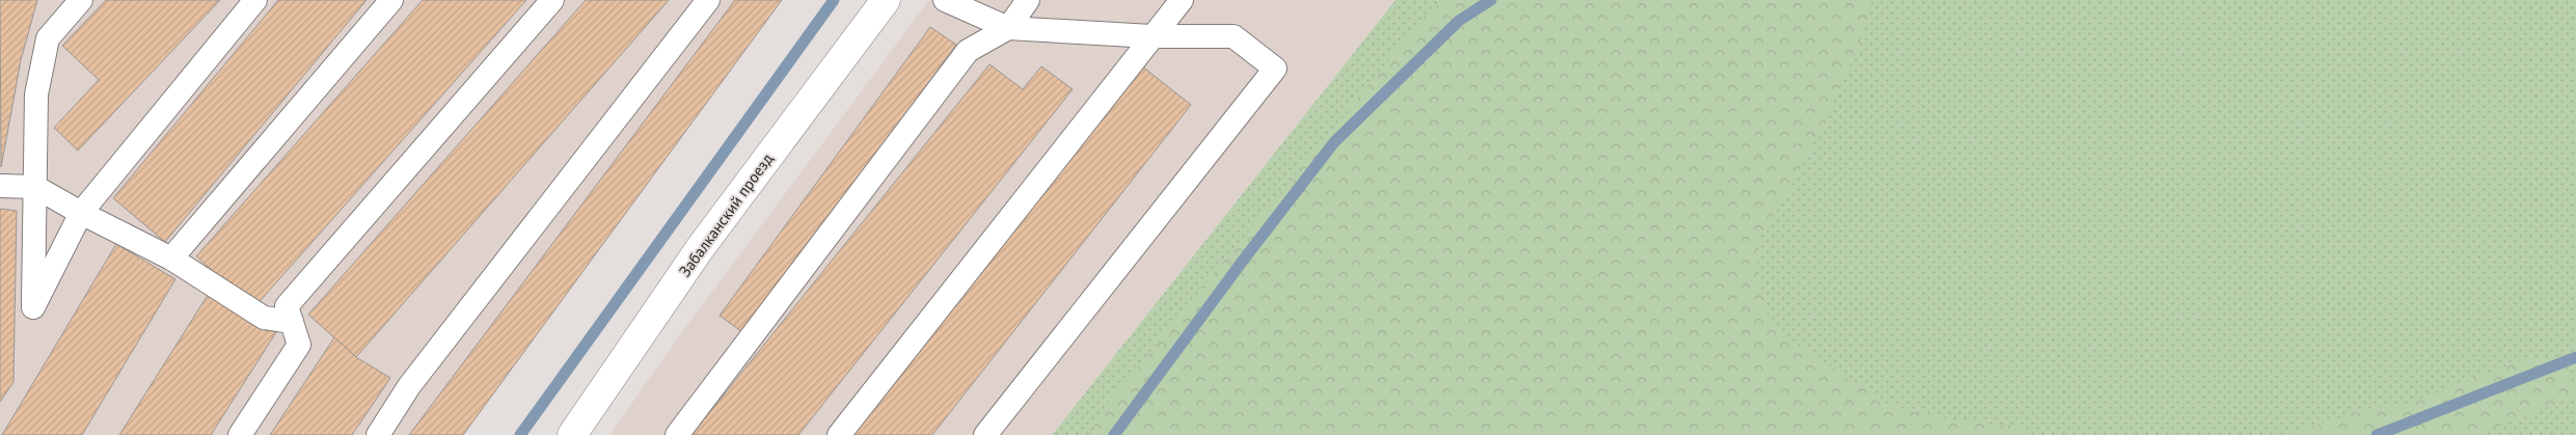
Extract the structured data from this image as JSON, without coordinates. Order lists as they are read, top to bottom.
{
  "streets": {
    "street": ["Забалканский проезд"]
  }
}
